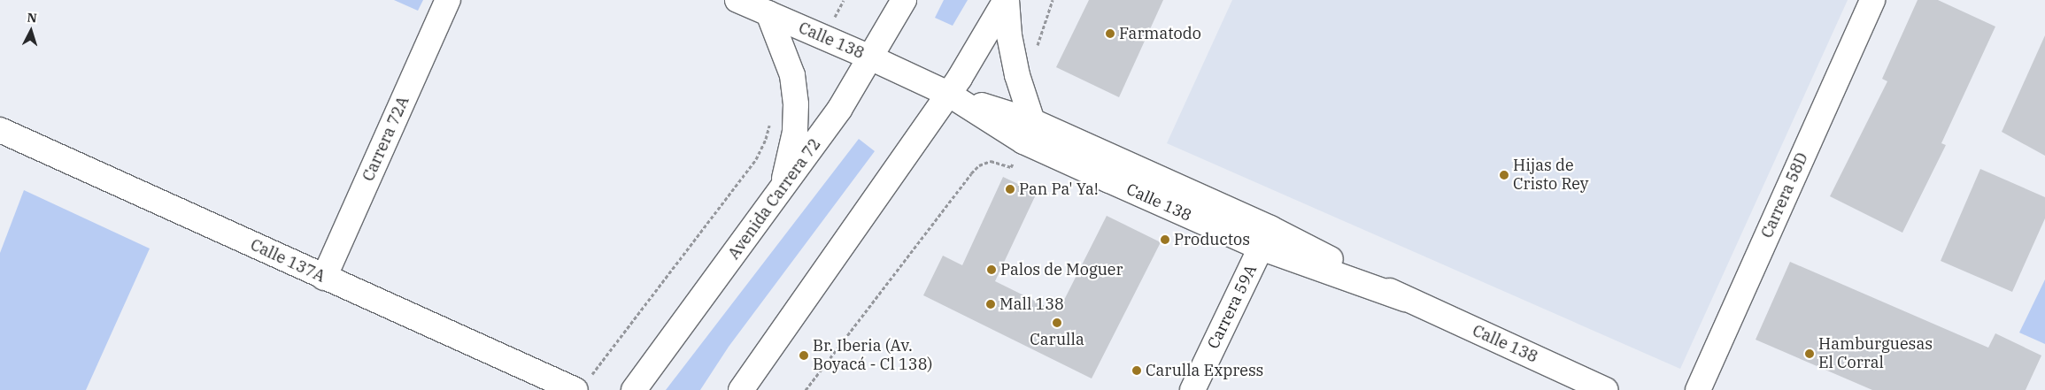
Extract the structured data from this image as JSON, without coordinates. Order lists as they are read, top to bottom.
{
  "streets": {
    "main road": [
      "Calle 138",
      "Carrera 72A",
      "Carrera 58D",
      "Avenida Carrera 72",
      "Calle 137A",
      "Carrera 59A"
    ]
  },
  "crossings": [
    ["Calle 138", "Avenida Carrera 72"],
    ["Calle 138", "Carrera 59A"],
    ["Carrera 72A", "Calle 137A"]
  ],
  "places": [
    "Farmatodo",
    "Hijas de Cristo Rey",
    "Pan Pa' Ya!",
    "Productos",
    "Palos de Moguer",
    "Mall 138",
    "Carulla",
    "Hamburguesas El Corral",
    "Br. Iberia (Av. Boyacá - Cl 138)",
    "Carulla Express"
  ],
  "north": "top"
}
